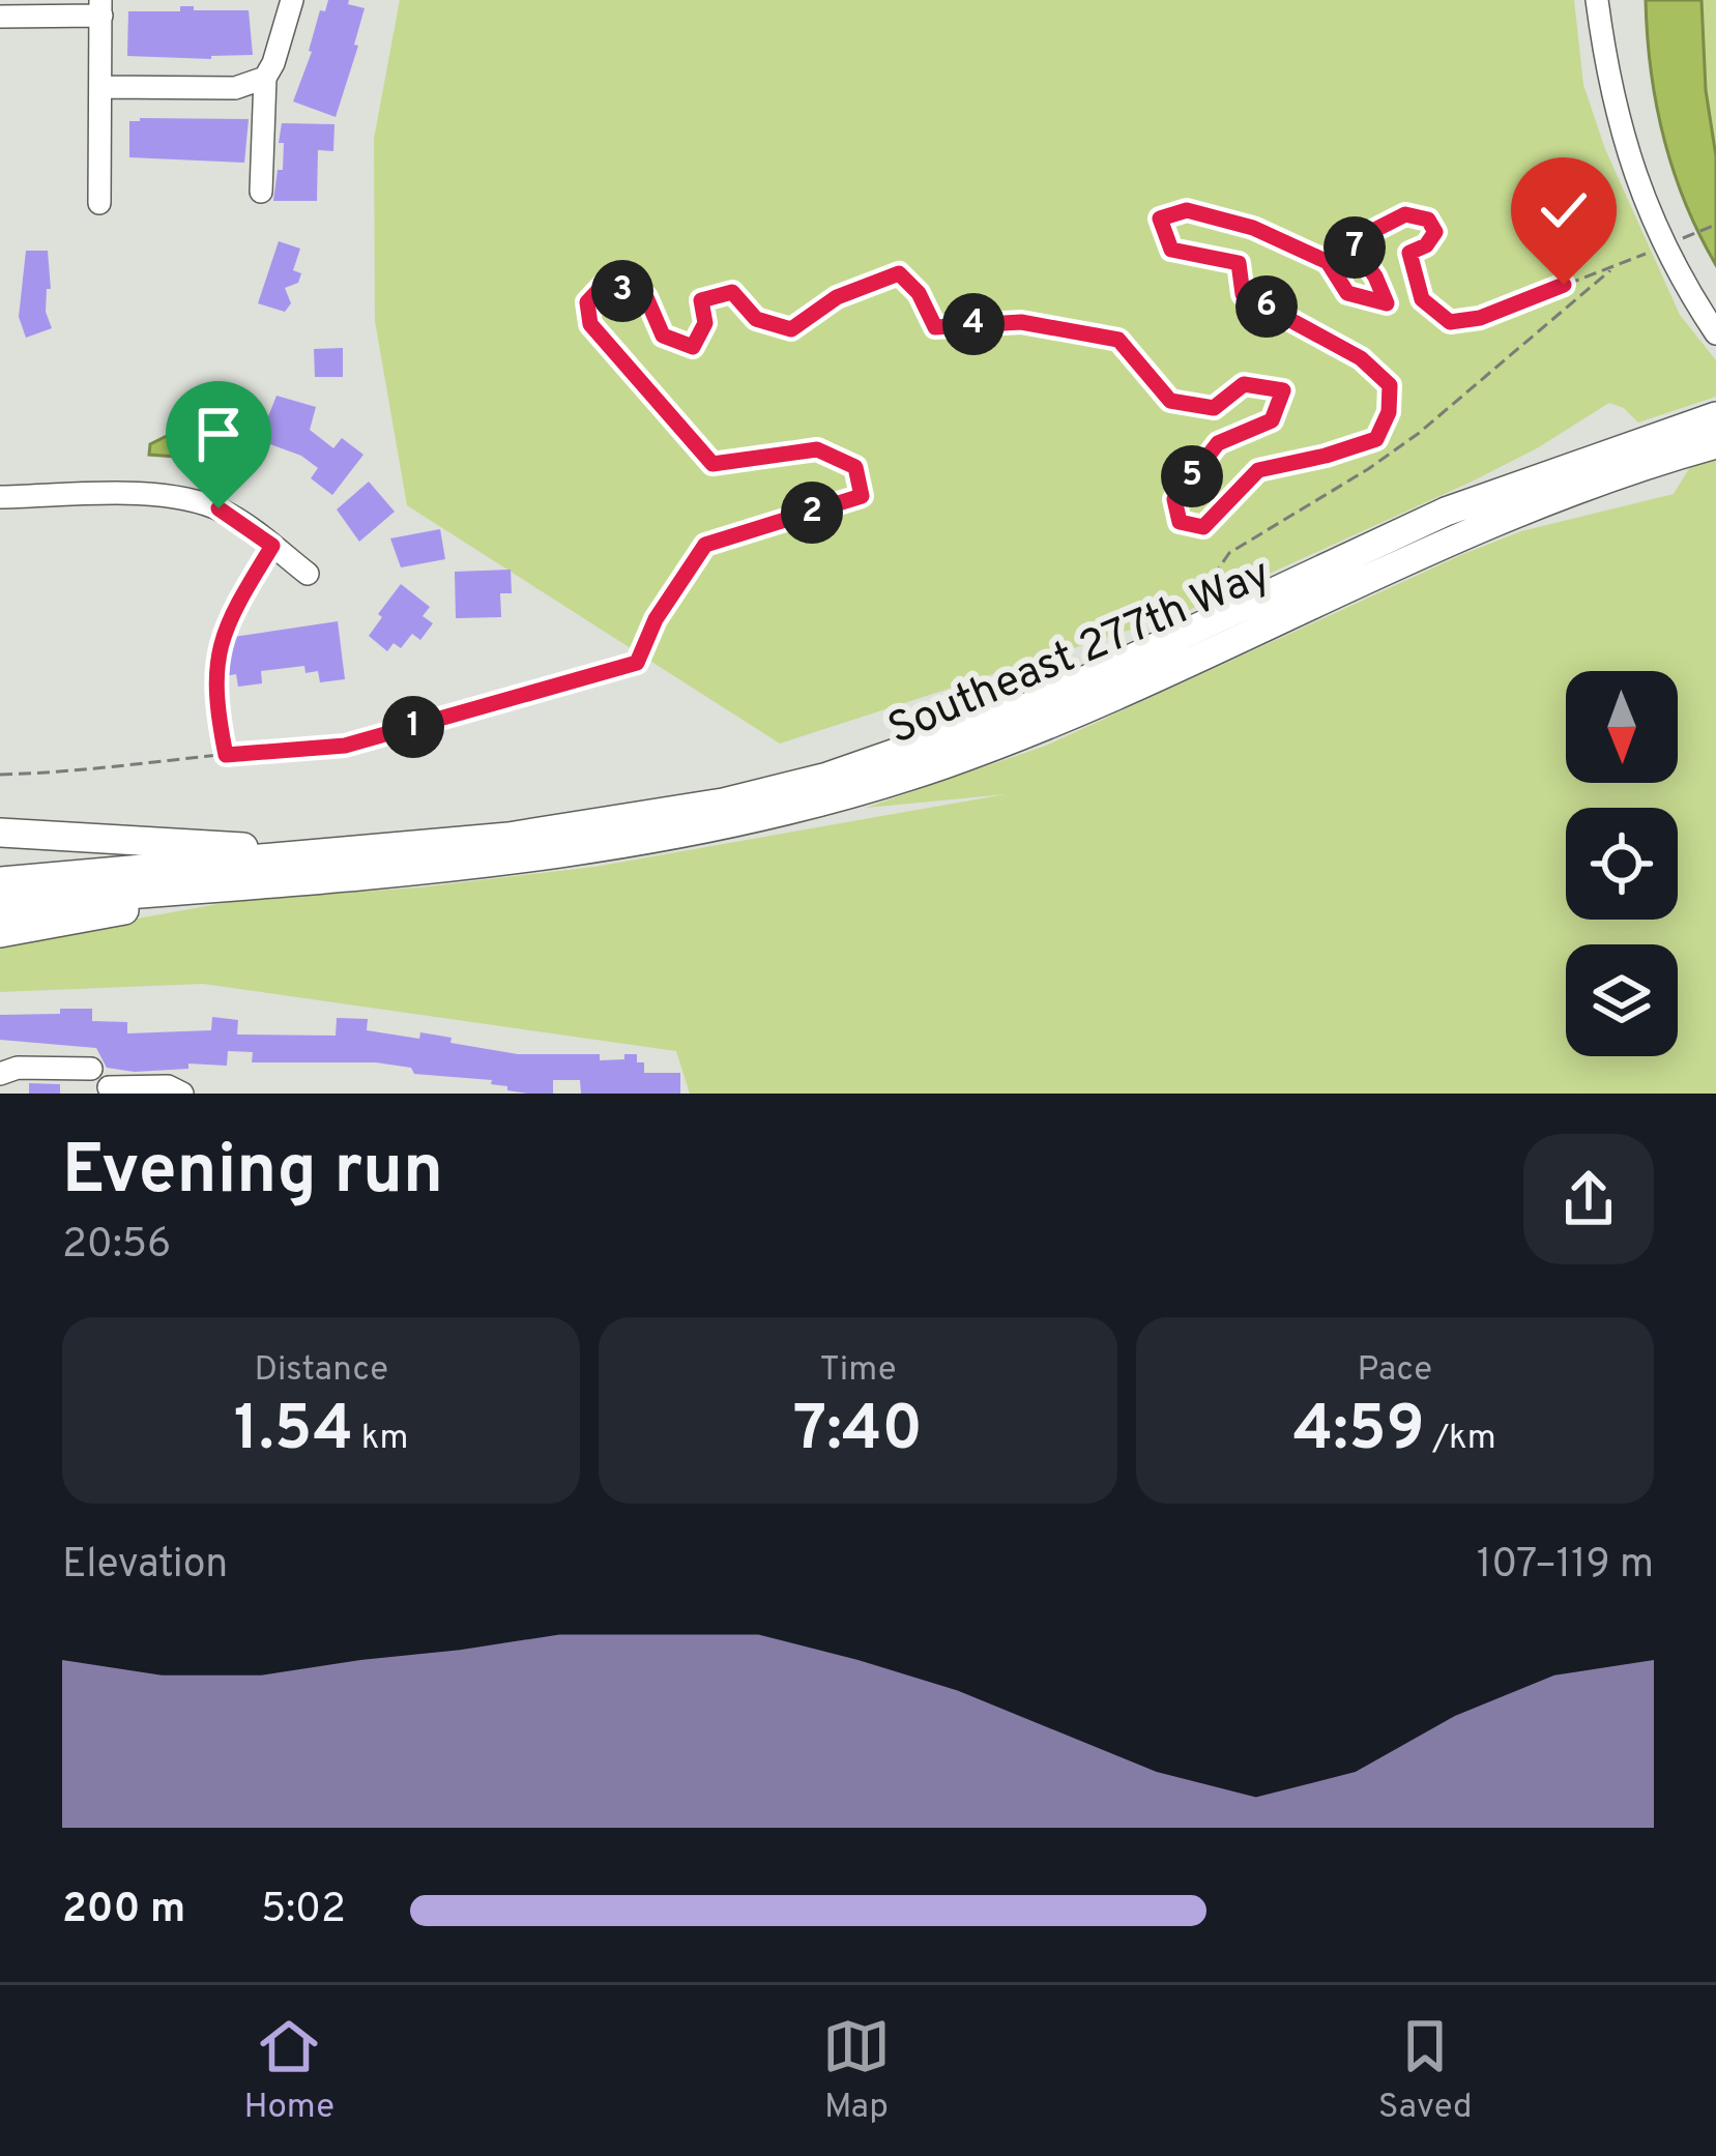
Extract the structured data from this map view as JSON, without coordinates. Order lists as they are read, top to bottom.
{
  "streets": {
    "main road": ["Southeast 277th Way"]
  },
  "north": "bottom",
  "page": {
    "pins": [
      "7",
      "3",
      "6",
      "4",
      "5",
      "2",
      "1"
    ],
    "heading": ["Evening run", "20:56"],
    "stats": [
      ["Distance", "1.54 km"],
      ["Time", "7:40"],
      ["Pace", "4:59 /km"]
    ],
    "chart": ["Elevation", "107–119 m"],
    "list": [
      {
        "name": "200 m",
        "note": "5:02"
      }
    ],
    "tabs": ["Home", "Map", "Saved"]
  }
}
